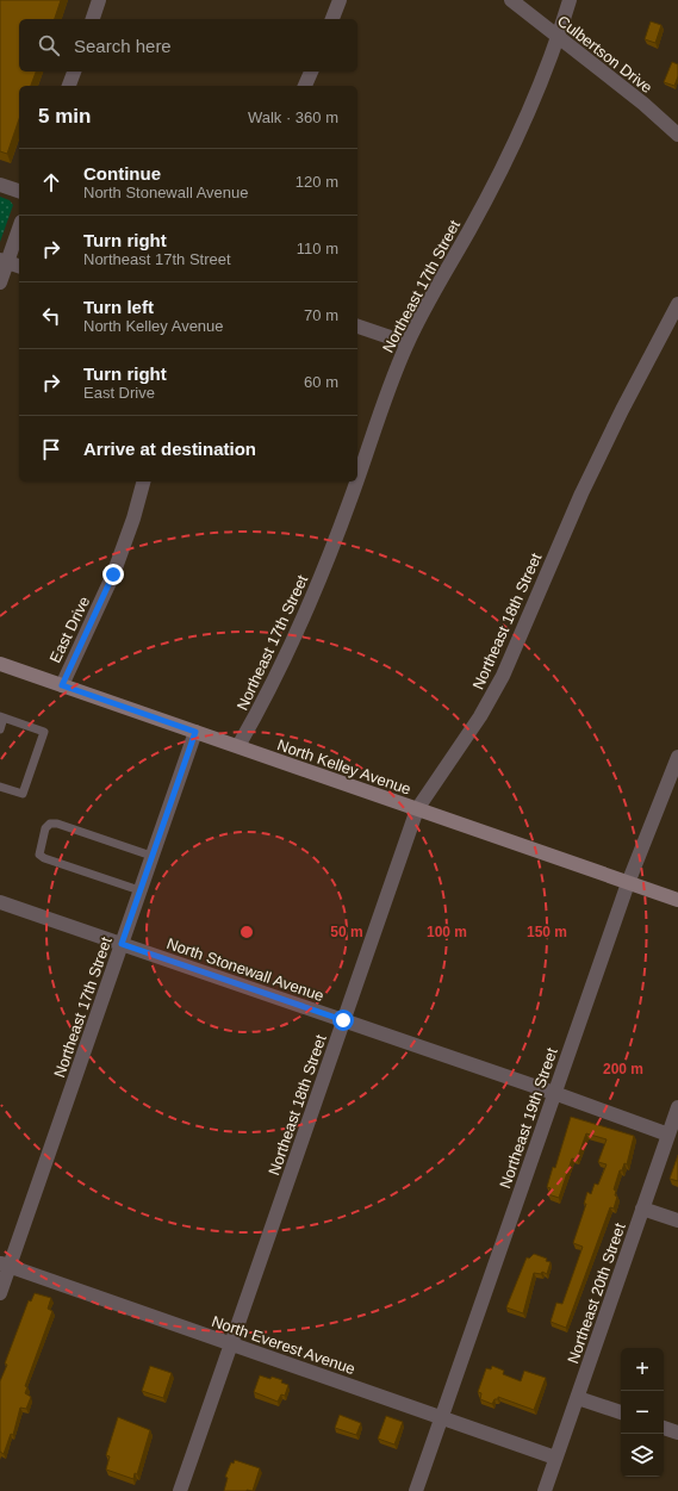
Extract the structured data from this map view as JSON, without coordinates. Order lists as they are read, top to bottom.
{
  "streets": {
    "street": [
      "Culbertson Drive",
      "Northeast 17th Street",
      "Northeast 18th Street",
      "East Drive",
      "North Kelley Avenue",
      "North Stonewall Avenue",
      "Northeast 19th Street",
      "Northeast 20th Street",
      "North Everest Avenue"
    ]
  },
  "crossings": [
    ["Culbertson Drive", "Northeast 17th Street"],
    ["Northeast 17th Street", "North Kelley Avenue"],
    ["Northeast 17th Street", "North Stonewall Avenue"],
    ["Northeast 17th Street", "North Everest Avenue"],
    ["Northeast 18th Street", "North Kelley Avenue"],
    ["Northeast 18th Street", "North Stonewall Avenue"],
    ["Northeast 18th Street", "North Everest Avenue"],
    ["East Drive", "North Kelley Avenue"],
    ["North Kelley Avenue", "Northeast 19th Street"],
    ["North Stonewall Avenue", "Northeast 19th Street"],
    ["North Stonewall Avenue", "Northeast 20th Street"],
    ["Northeast 19th Street", "North Everest Avenue"],
    ["Northeast 20th Street", "North Everest Avenue"]
  ],
  "page": {
    "search": "Search here",
    "heading": ["5 min", "Walk · 360 m"],
    "list": [
      ["Continue", "North Stonewall Avenue", "120 m"],
      ["Turn right", "Northeast 17th Street", "110 m"],
      ["Turn left", "North Kelley Avenue", "70 m"],
      ["Turn right", "East Drive", "60 m"],
      "Arrive at destination"
    ],
    "map_buttons": ["+", "−"]
  },
  "rings": [
    "50 m",
    "100 m",
    "150 m",
    "200 m"
  ]
}
